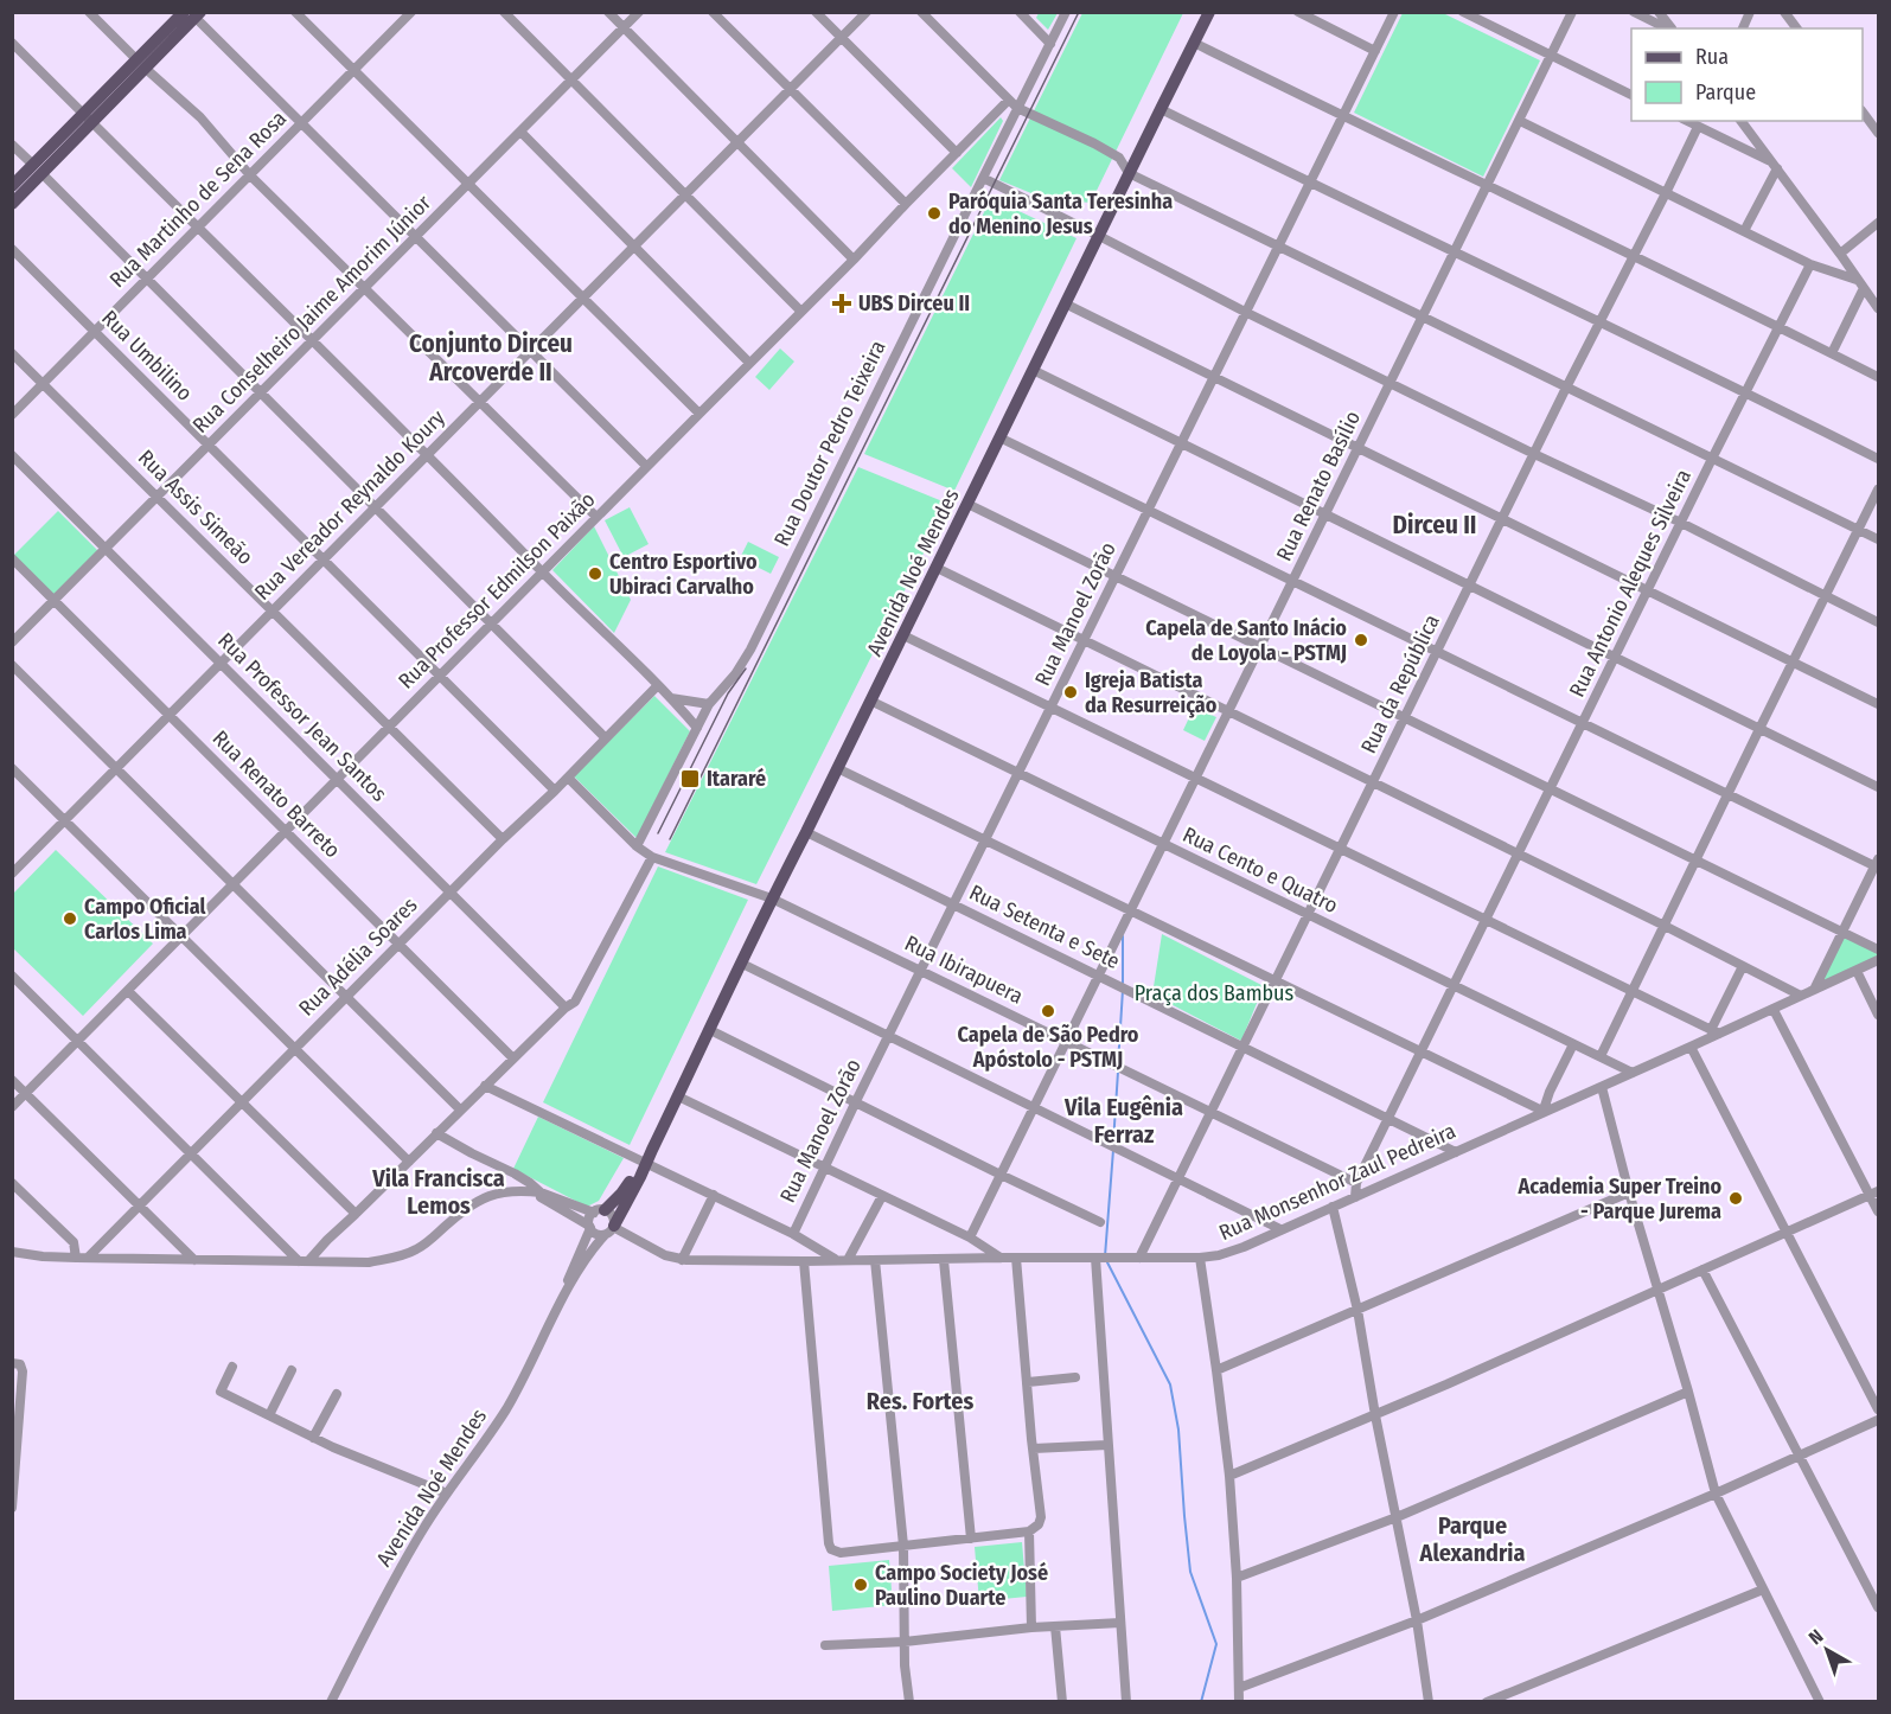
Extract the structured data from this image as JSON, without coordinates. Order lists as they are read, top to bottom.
{
  "streets": {
    "main road": ["Avenida Noé Mendes"],
    "street": [
      "Rua Martinho de Sena Rosa",
      "Rua Conselheiro Jaime Amorim Júnior",
      "Rua Umbilino",
      "Rua Doutor Pedro Teixeira",
      "Rua Renato Basílio",
      "Rua Vereador Reynaldo Koury",
      "Rua Assis Simeão",
      "Rua Antonio Aleques Silveira",
      "Rua Professor Edmilson Paixão",
      "Rua Manoel Zorão",
      "Rua da República",
      "Rua Professor Jean Santos",
      "Rua Renato Barreto",
      "Rua Cento e Quatro",
      "Rua Setenta e Sete",
      "Rua Adélia Soares",
      "Rua Ibirapuera",
      "Rua Monsenhor Zaul Pedreira"
    ]
  },
  "crossings": [
    ["Rua Martinho de Sena Rosa", "Rua Umbilino"],
    ["Rua Martinho de Sena Rosa", "Rua Assis Simeão"],
    ["Rua Conselheiro Jaime Amorim Júnior", "Rua Umbilino"],
    ["Rua Conselheiro Jaime Amorim Júnior", "Rua Assis Simeão"],
    ["Rua Conselheiro Jaime Amorim Júnior", "Rua Professor Jean Santos"],
    ["Rua Conselheiro Jaime Amorim Júnior", "Rua Renato Barreto"],
    ["Rua Umbilino", "Rua Vereador Reynaldo Koury"],
    ["Rua Umbilino", "Rua Professor Edmilson Paixão"],
    ["Rua Umbilino", "Rua Adélia Soares"],
    ["Rua Doutor Pedro Teixeira", "Rua Ibirapuera"],
    ["Rua Renato Basílio", "Rua Cento e Quatro"],
    ["Rua Renato Basílio", "Rua Setenta e Sete"],
    ["Rua Renato Basílio", "Rua Ibirapuera"],
    ["Rua Vereador Reynaldo Koury", "Rua Assis Simeão"],
    ["Rua Vereador Reynaldo Koury", "Rua Professor Jean Santos"],
    ["Rua Vereador Reynaldo Koury", "Rua Renato Barreto"],
    ["Rua Assis Simeão", "Rua Professor Edmilson Paixão"],
    ["Rua Assis Simeão", "Rua Adélia Soares"],
    ["Avenida Noé Mendes", "Rua Cento e Quatro"],
    ["Avenida Noé Mendes", "Rua Setenta e Sete"],
    ["Avenida Noé Mendes", "Rua Ibirapuera"],
    ["Avenida Noé Mendes", "Rua Monsenhor Zaul Pedreira"],
    ["Rua Antonio Aleques Silveira", "Rua Cento e Quatro"],
    ["Rua Antonio Aleques Silveira", "Rua Setenta e Sete"],
    ["Rua Antonio Aleques Silveira", "Rua Ibirapuera"],
    ["Rua Professor Edmilson Paixão", "Rua Professor Jean Santos"],
    ["Rua Professor Edmilson Paixão", "Rua Renato Barreto"],
    ["Rua Manoel Zorão", "Rua Cento e Quatro"],
    ["Rua Manoel Zorão", "Rua Setenta e Sete"],
    ["Rua Manoel Zorão", "Rua Ibirapuera"],
    ["Rua da República", "Rua Cento e Quatro"],
    ["Rua da República", "Rua Setenta e Sete"],
    ["Rua da República", "Rua Ibirapuera"],
    ["Rua da República", "Rua Monsenhor Zaul Pedreira"],
    ["Rua Professor Jean Santos", "Rua Adélia Soares"],
    ["Rua Renato Barreto", "Rua Adélia Soares"],
    ["Rua Cento e Quatro", "Rua Monsenhor Zaul Pedreira"],
    ["Rua Setenta e Sete", "Rua Monsenhor Zaul Pedreira"],
    ["Rua Adélia Soares", "Rua Ibirapuera"]
  ],
  "districts": [
    "Conjunto Dirceu Arcoverde II",
    "Dirceu II",
    "Vila Eugênia Ferraz",
    "Vila Francisca Lemos",
    "Res. Fortes",
    "Parque Alexandria"
  ],
  "parks": ["Praça dos Bambus"],
  "places": {
    "other": [
      "Paróquia Santa Teresinha do Menino Jesus",
      "Centro Esportivo Ubiraci Carvalho",
      "Capela de Santo Inácio de Loyola - PSTMJ",
      "Igreja Batista da Resurreição",
      "Campo Oficial Carlos Lima",
      "Capela de São Pedro Apóstolo - PSTMJ",
      "Academia Super Treino - Parque Jurema",
      "Campo Society José Paulino Duarte"
    ],
    "health": ["UBS Dirceu II"],
    "transit": ["Itararé"]
  },
  "legend": ["Rua", "Parque"],
  "north": "top left"
}
